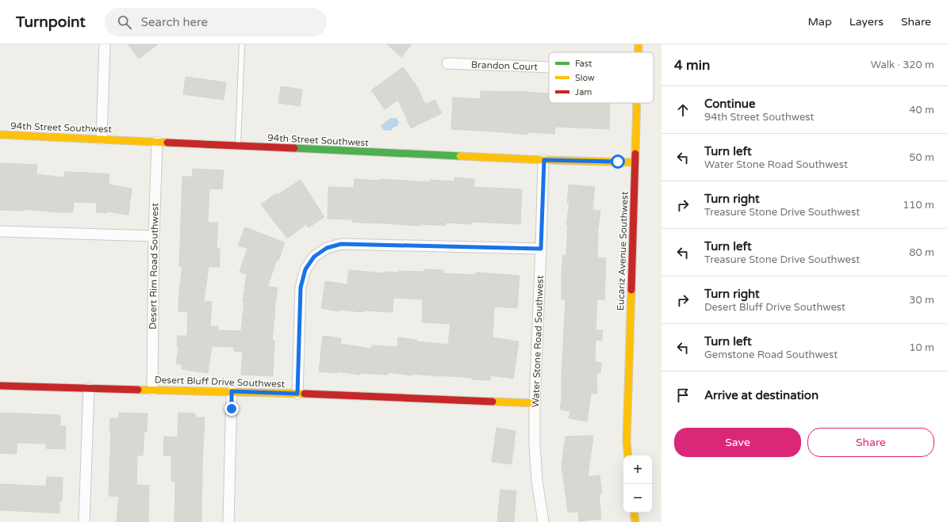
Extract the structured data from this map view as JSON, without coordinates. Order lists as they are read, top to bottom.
{
  "streets": {
    "street": [
      "Brandon Court",
      "94th Street Southwest",
      "Eucariz Avenue Southwest",
      "Desert Rim Road Southwest",
      "Water Stone Road Southwest",
      "Desert Bluff Drive Southwest"
    ]
  },
  "crossings": [
    ["94th Street Southwest", "Eucariz Avenue Southwest"],
    ["94th Street Southwest", "Desert Rim Road Southwest"],
    ["94th Street Southwest", "Water Stone Road Southwest"],
    ["Desert Rim Road Southwest", "Desert Bluff Drive Southwest"],
    ["Water Stone Road Southwest", "Desert Bluff Drive Southwest"]
  ],
  "legend": ["Fast", "Slow", "Jam"],
  "page": {
    "header": "Turnpoint",
    "search": "Search here",
    "nav": ["Map", "Layers", "Share"],
    "heading": ["4 min", "Walk · 320 m"],
    "list": [
      ["Continue", "94th Street Southwest", "40 m"],
      ["Turn left", "Water Stone Road Southwest", "50 m"],
      ["Turn right", "Treasure Stone Drive Southwest", "110 m"],
      ["Turn left", "Treasure Stone Drive Southwest", "80 m"],
      ["Turn right", "Desert Bluff Drive Southwest", "30 m"],
      ["Turn left", "Gemstone Road Southwest", "10 m"],
      "Arrive at destination"
    ],
    "buttons": ["Save", "Share"],
    "map_buttons": ["+", "−"]
  }
}
